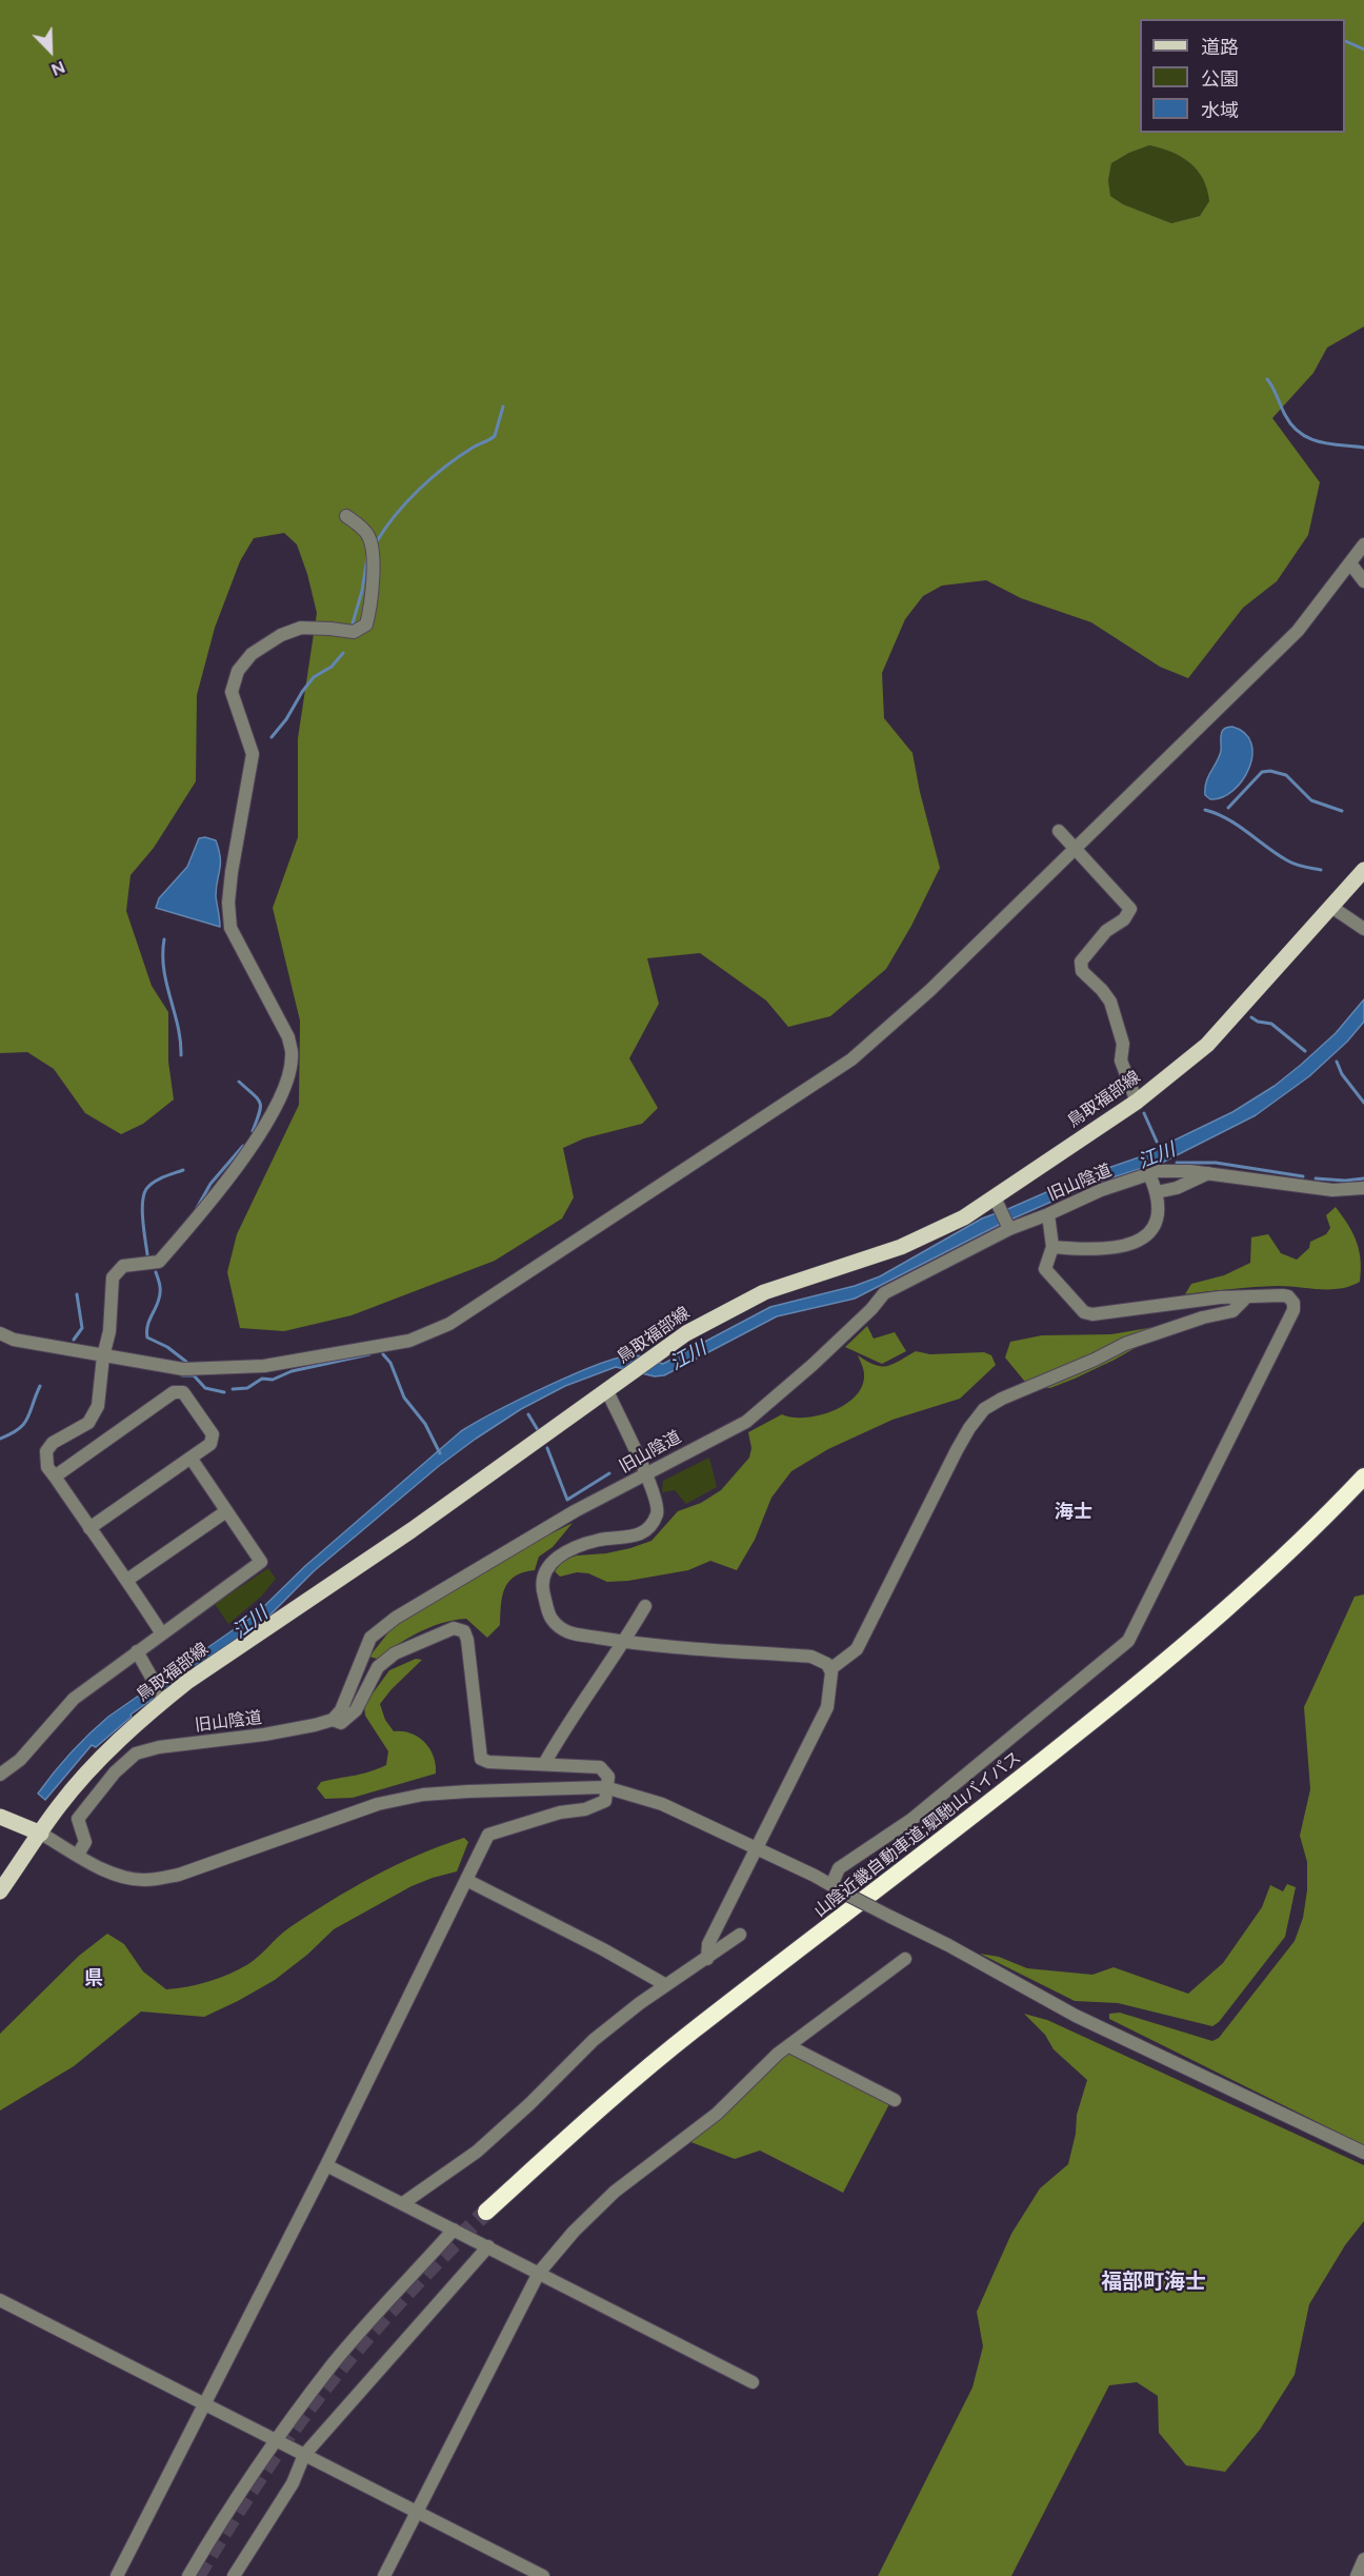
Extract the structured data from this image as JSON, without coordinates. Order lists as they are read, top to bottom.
{
  "streets": {
    "highway": ["山陰近畿自動車道;駟馳山バイパス"],
    "main road": ["鳥取福部線"],
    "street": ["旧山陰道"]
  },
  "districts": ["海士", "県", "福部町海士"],
  "water": ["江川"],
  "legend": ["道路", "公園", "水域"],
  "north": "bottom right"
}
